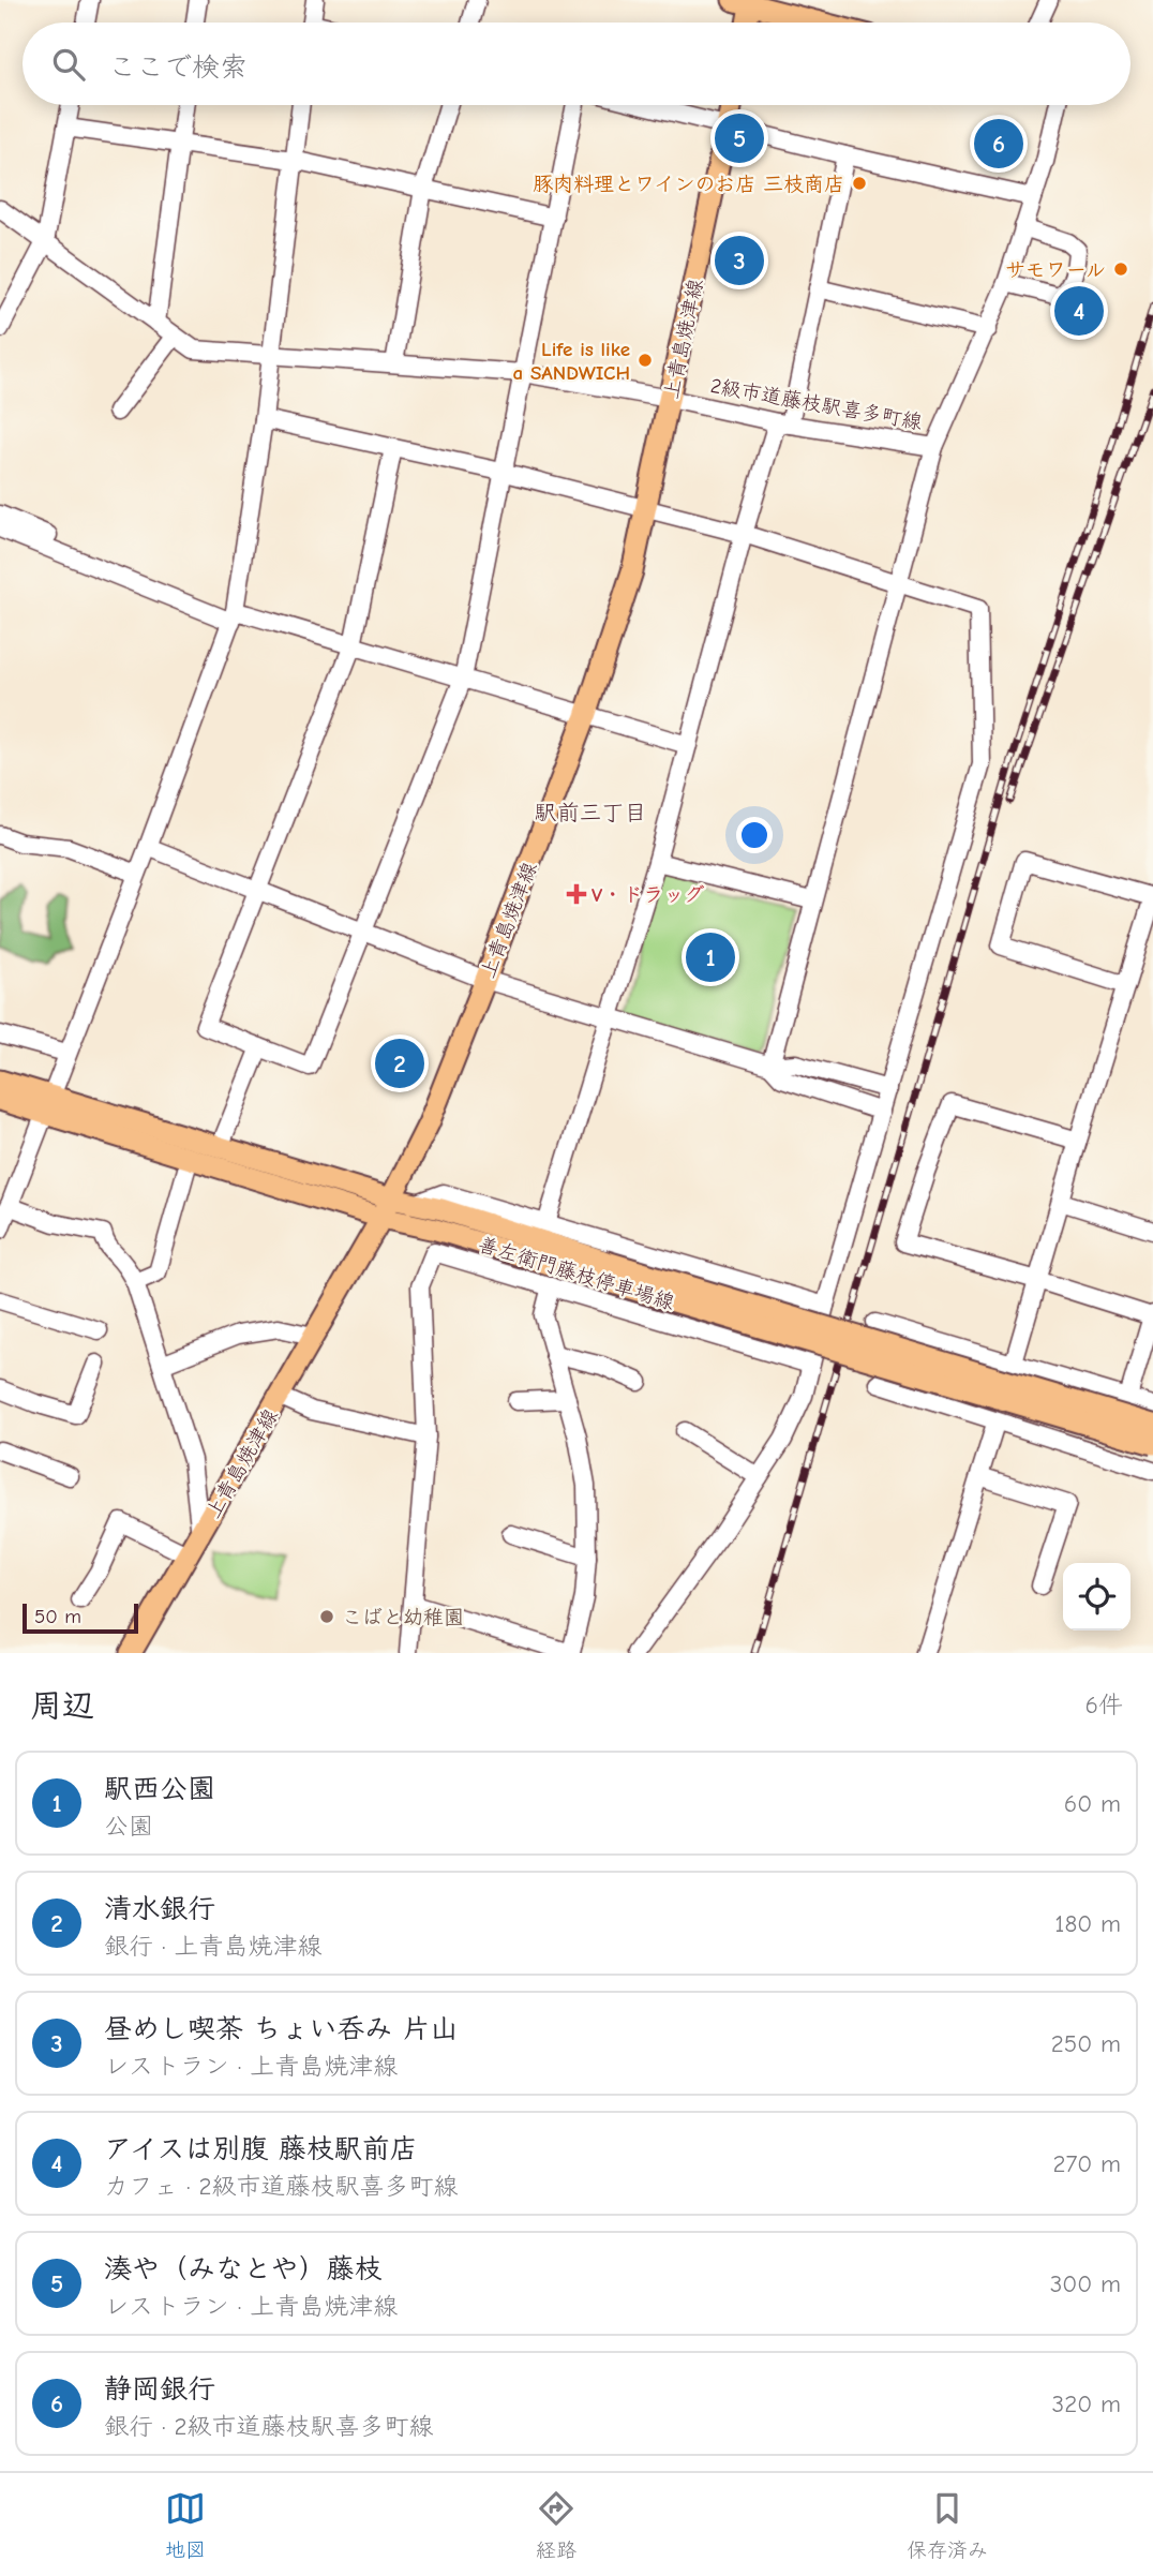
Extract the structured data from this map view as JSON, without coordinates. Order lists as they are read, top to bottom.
{
  "streets": {
    "main road": ["上青島焼津線", "善左衛門藤枝停車場線"],
    "street": ["2級市道藤枝駅喜多町線"]
  },
  "crossings": [
    ["上青島焼津線", "2級市道藤枝駅喜多町線"],
    ["上青島焼津線", "善左衛門藤枝停車場線"]
  ],
  "districts": ["駅前三丁目"],
  "places": {
    "other": [
      "豚肉料理とワインのお店 三枝商店",
      "サモワール",
      "Life is like a SANDWICH",
      "こばと幼稚園"
    ],
    "health": ["V・ドラッグ"]
  },
  "scale_bar": "50 m",
  "page": {
    "search": "ここで検索",
    "pins": [
      "5",
      "6",
      "3",
      "4",
      "1",
      "2"
    ],
    "scale": "50 m",
    "heading": ["周辺", "6件"],
    "list": [
      {
        "mark": "1",
        "name": "駅西公園",
        "note": "公園",
        "value": "60 m"
      },
      {
        "mark": "2",
        "name": "清水銀行",
        "note": "銀行 · 上青島焼津線",
        "value": "180 m"
      },
      {
        "mark": "3",
        "name": "昼めし喫茶 ちょい呑み 片山",
        "note": "レストラン · 上青島焼津線",
        "value": "250 m"
      },
      {
        "mark": "4",
        "name": "アイスは別腹 藤枝駅前店",
        "note": "カフェ · 2級市道藤枝駅喜多町線",
        "value": "270 m"
      },
      {
        "mark": "5",
        "name": "湊や（みなとや）藤枝",
        "note": "レストラン · 上青島焼津線",
        "value": "300 m"
      },
      {
        "mark": "6",
        "name": "静岡銀行",
        "note": "銀行 · 2級市道藤枝駅喜多町線",
        "value": "320 m"
      }
    ],
    "nav": ["地図", "経路", "保存済み"]
  }
}
